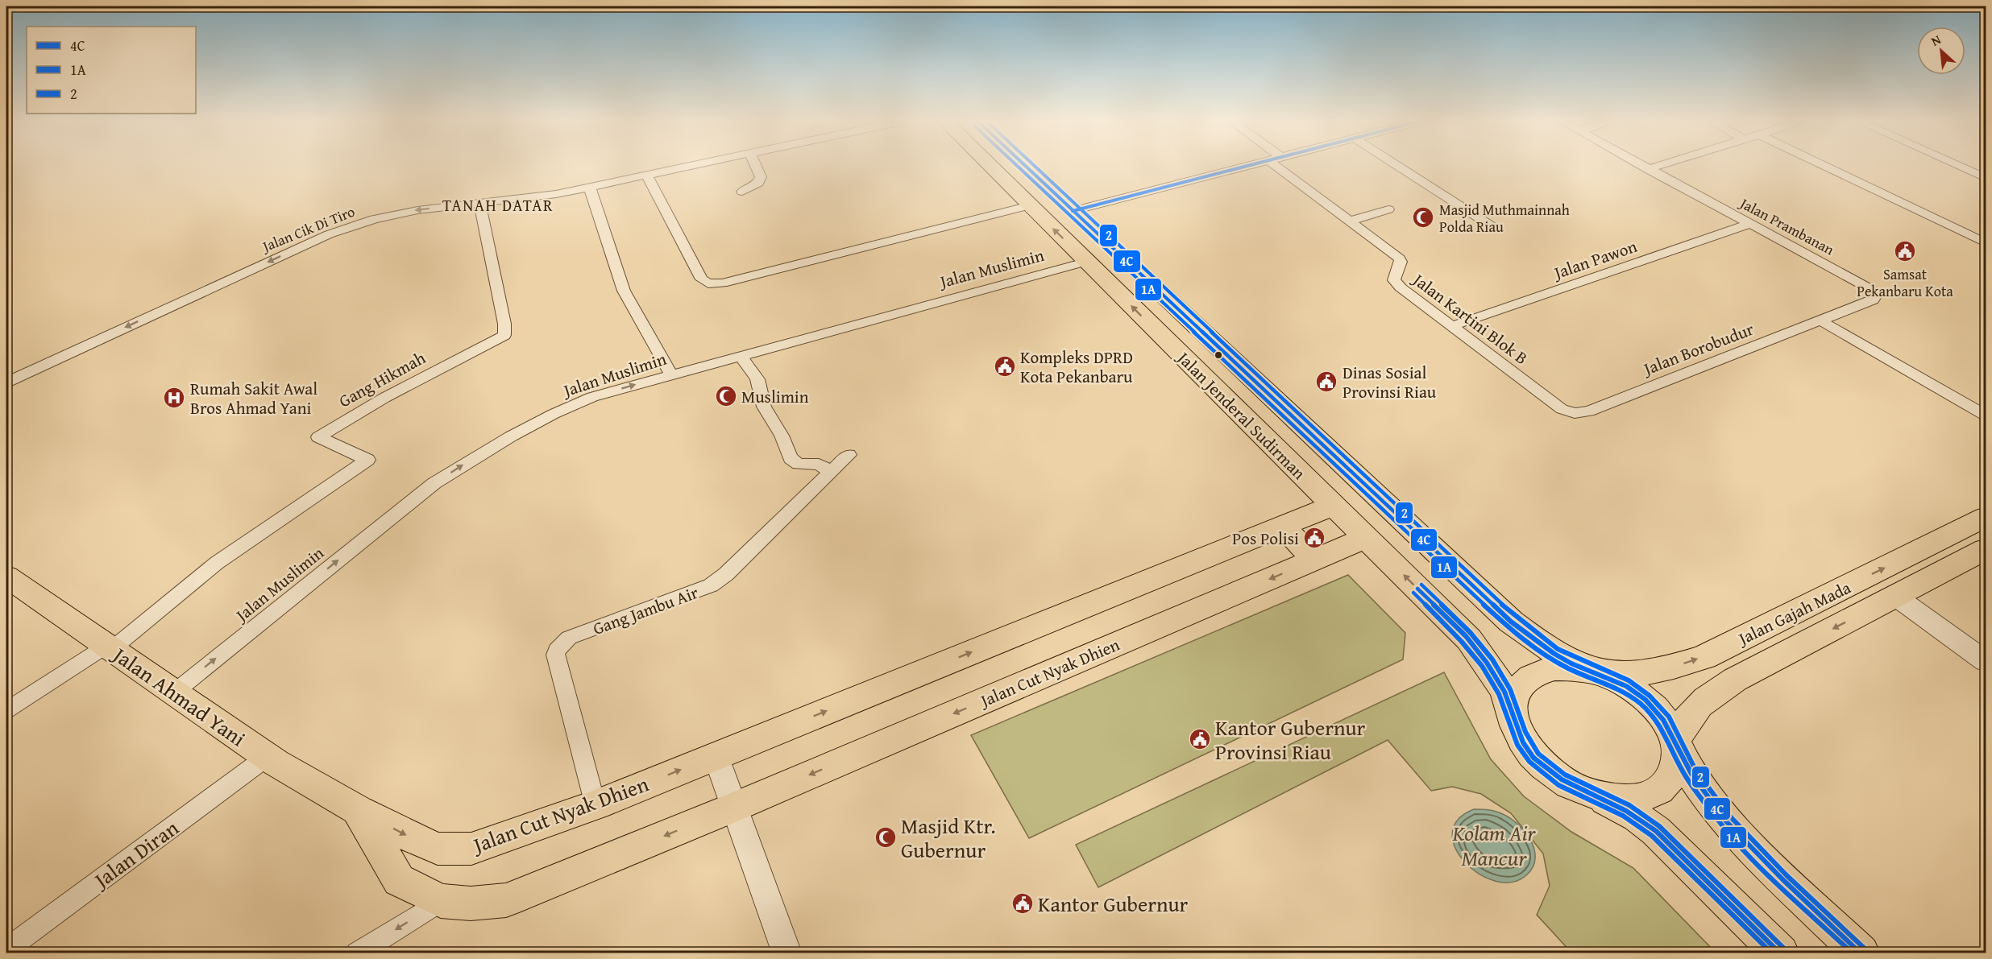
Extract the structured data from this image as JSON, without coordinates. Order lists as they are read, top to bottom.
{
  "streets": {
    "main road": [
      "Jalan Jenderal Sudirman",
      "Jalan Gajah Mada",
      "Jalan Cut Nyak Dhien",
      "Jalan Ahmad Yani"
    ],
    "street": [
      "Jalan Prambanan",
      "Jalan Cik Di Tiro",
      "Jalan Pawon",
      "Jalan Muslimin",
      "Jalan Kartini Blok B",
      "Jalan Borobudur",
      "Gang Hikmah",
      "Gang Jambu Air",
      "Jalan Diran"
    ]
  },
  "crossings": [
    ["Jalan Prambanan", "Jalan Pawon"],
    ["Jalan Prambanan", "Jalan Borobudur"],
    ["Jalan Cik Di Tiro", "Gang Hikmah"],
    ["Jalan Pawon", "Jalan Kartini Blok B"],
    ["Jalan Muslimin", "Jalan Jenderal Sudirman"],
    ["Jalan Muslimin", "Jalan Ahmad Yani"],
    ["Jalan Kartini Blok B", "Jalan Borobudur"],
    ["Gang Hikmah", "Jalan Ahmad Yani"],
    ["Jalan Jenderal Sudirman", "Jalan Gajah Mada"],
    ["Jalan Jenderal Sudirman", "Jalan Cut Nyak Dhien"],
    ["Gang Jambu Air", "Jalan Cut Nyak Dhien"],
    ["Jalan Cut Nyak Dhien", "Jalan Ahmad Yani"],
    ["Jalan Ahmad Yani", "Jalan Diran"]
  ],
  "one_way": ["Jalan Cik Di Tiro", "Jalan Muslimin"],
  "districts": ["TANAH DATAR"],
  "water": ["Kolam Air Mancur"],
  "places": {
    "mosque": ["Masjid Muthmainnah Polda Riau", "Muslimin", "Masjid Ktr. Gubernur"],
    "public building": [
      "Samsat Pekanbaru Kota",
      "Kompleks DPRD Kota Pekanbaru",
      "Dinas Sosial Provinsi Riau",
      "Pos Polisi",
      "Kantor Gubernur Provinsi Riau",
      "Kantor Gubernur"
    ],
    "hospital": ["Rumah Sakit Awal Bros Ahmad Yani"]
  },
  "lines": ["transit line 4C", "transit line 1A", "transit line 2"],
  "legend": ["4C", "1A", "2"],
  "north": "top left"
}
